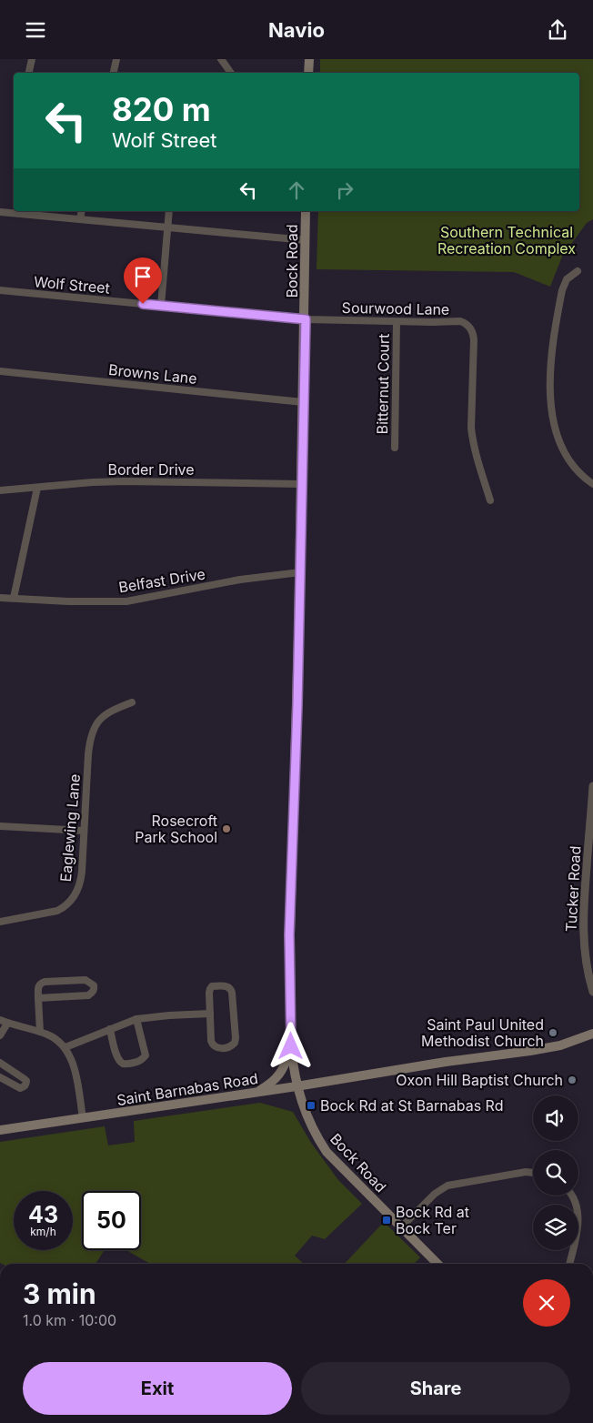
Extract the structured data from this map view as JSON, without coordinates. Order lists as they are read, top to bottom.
{
  "streets": {
    "main road": ["Bock Road", "Saint Barnabas Road"],
    "street": [
      "Wolf Street",
      "Sourwood Lane",
      "Browns Lane",
      "Bitternut Court",
      "Border Drive",
      "Belfast Drive",
      "Eaglewing Lane",
      "Tucker Road"
    ]
  },
  "crossings": [
    ["Bock Road", "Wolf Street"],
    ["Bock Road", "Sourwood Lane"],
    ["Bock Road", "Browns Lane"],
    ["Bock Road", "Border Drive"],
    ["Bock Road", "Belfast Drive"],
    ["Bock Road", "Saint Barnabas Road"],
    ["Wolf Street", "Sourwood Lane"],
    ["Sourwood Lane", "Bitternut Court"]
  ],
  "parks": ["Southern Technical Recreation Complex"],
  "places": {
    "other": ["Rosecroft Park School", "Saint Paul United Methodist Church", "Oxon Hill Baptist Church"],
    "transit": ["Bock Rd at St Barnabas Rd", "Bock Rd at Bock Ter"]
  },
  "page": {
    "header": "Navio",
    "turn": ["820 m", "Wolf Street"],
    "speed": "43 km/h",
    "limit": "50",
    "heading": ["3 min", "1.0 km · 10:00"],
    "buttons": ["Exit", "Share"]
  }
}
